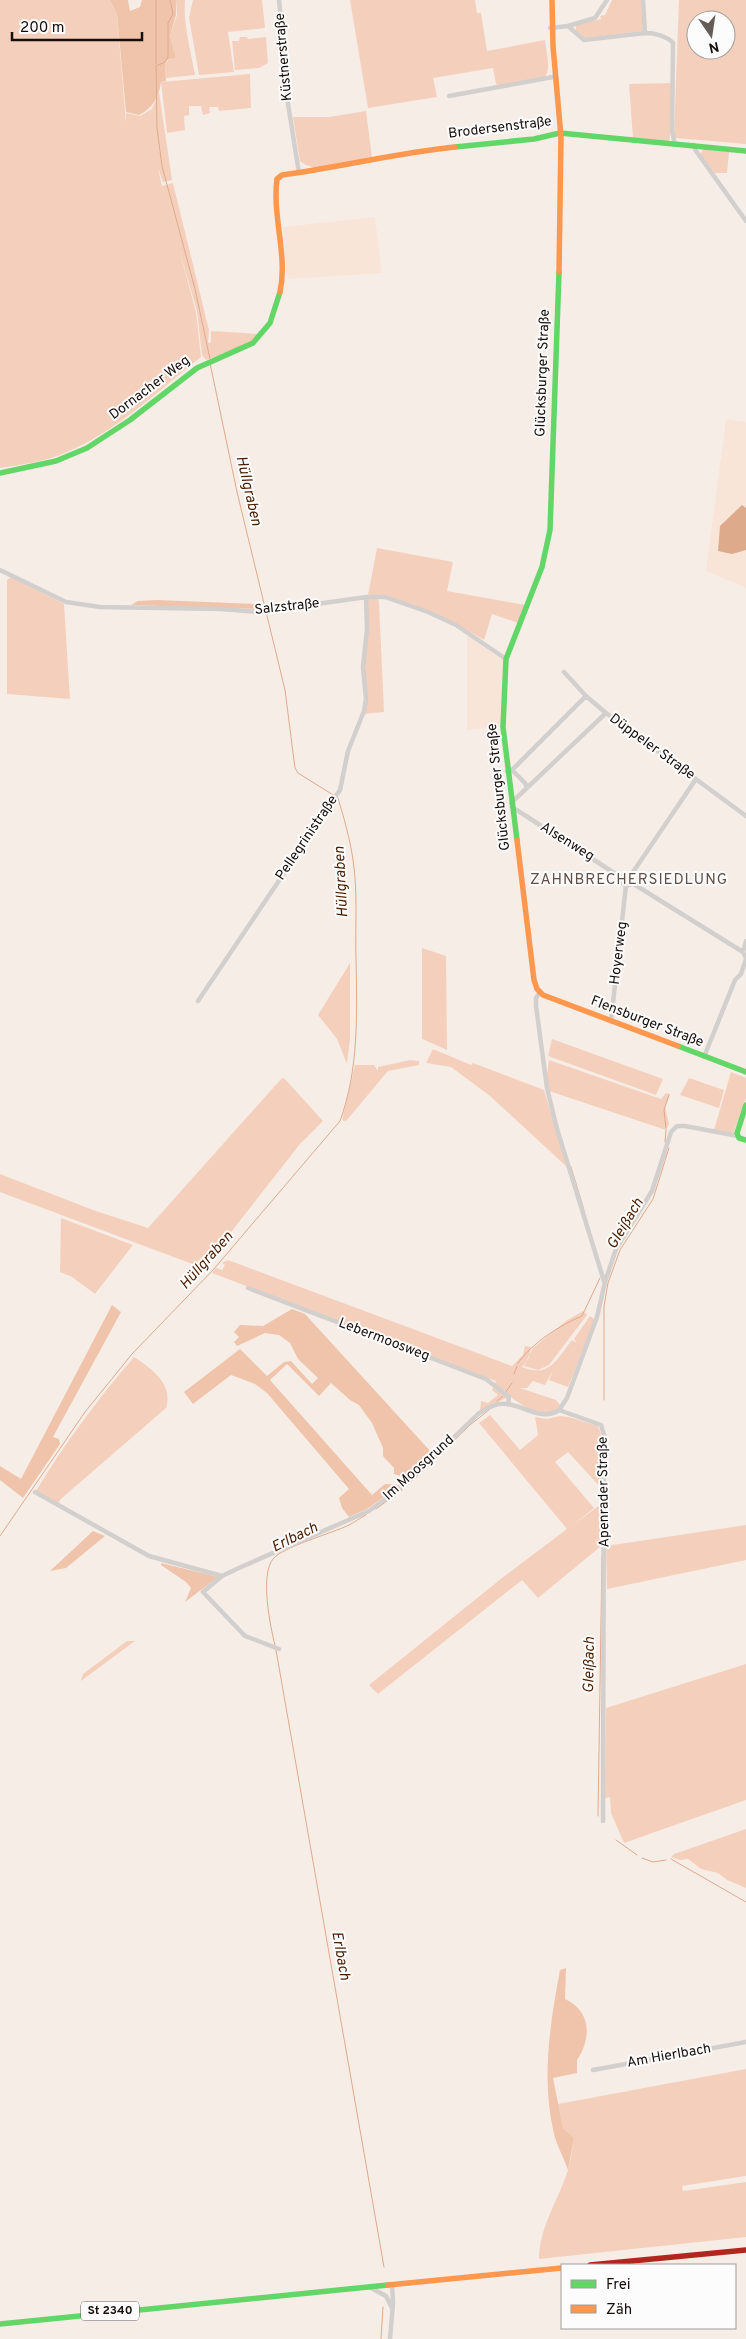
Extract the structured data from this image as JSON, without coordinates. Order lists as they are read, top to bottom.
{
  "streets": {
    "street": [
      "Küstnerstraße",
      "Brodersenstraße",
      "Glücksburger Straße",
      "Dornacher Weg",
      "Salzstraße",
      "Düppeler Straße",
      "Pellegrinistraße",
      "Alsenweg",
      "Hoyerweg",
      "Flensburger Straße",
      "Lebermoosweg",
      "Im Moosgrund",
      "Apenrader Straße",
      "Am Hierlbach",
      "St 2340"
    ]
  },
  "crossings": [
    ["Küstnerstraße", "Brodersenstraße"],
    ["Brodersenstraße", "Glücksburger Straße"],
    ["Brodersenstraße", "Dornacher Weg"],
    ["Glücksburger Straße", "Salzstraße"],
    ["Glücksburger Straße", "Alsenweg"],
    ["Glücksburger Straße", "Flensburger Straße"],
    ["Salzstraße", "Pellegrinistraße"],
    ["Alsenweg", "Hoyerweg"],
    ["Hoyerweg", "Flensburger Straße"],
    ["Lebermoosweg", "Im Moosgrund"]
  ],
  "districts": ["ZAHNBRECHERSIEDLUNG"],
  "water": ["Hüllgraben", "Gleißach", "Erlbach"],
  "legend": ["Frei", "Zäh"],
  "scale_bar": "200 m",
  "north": "bottom"
}
